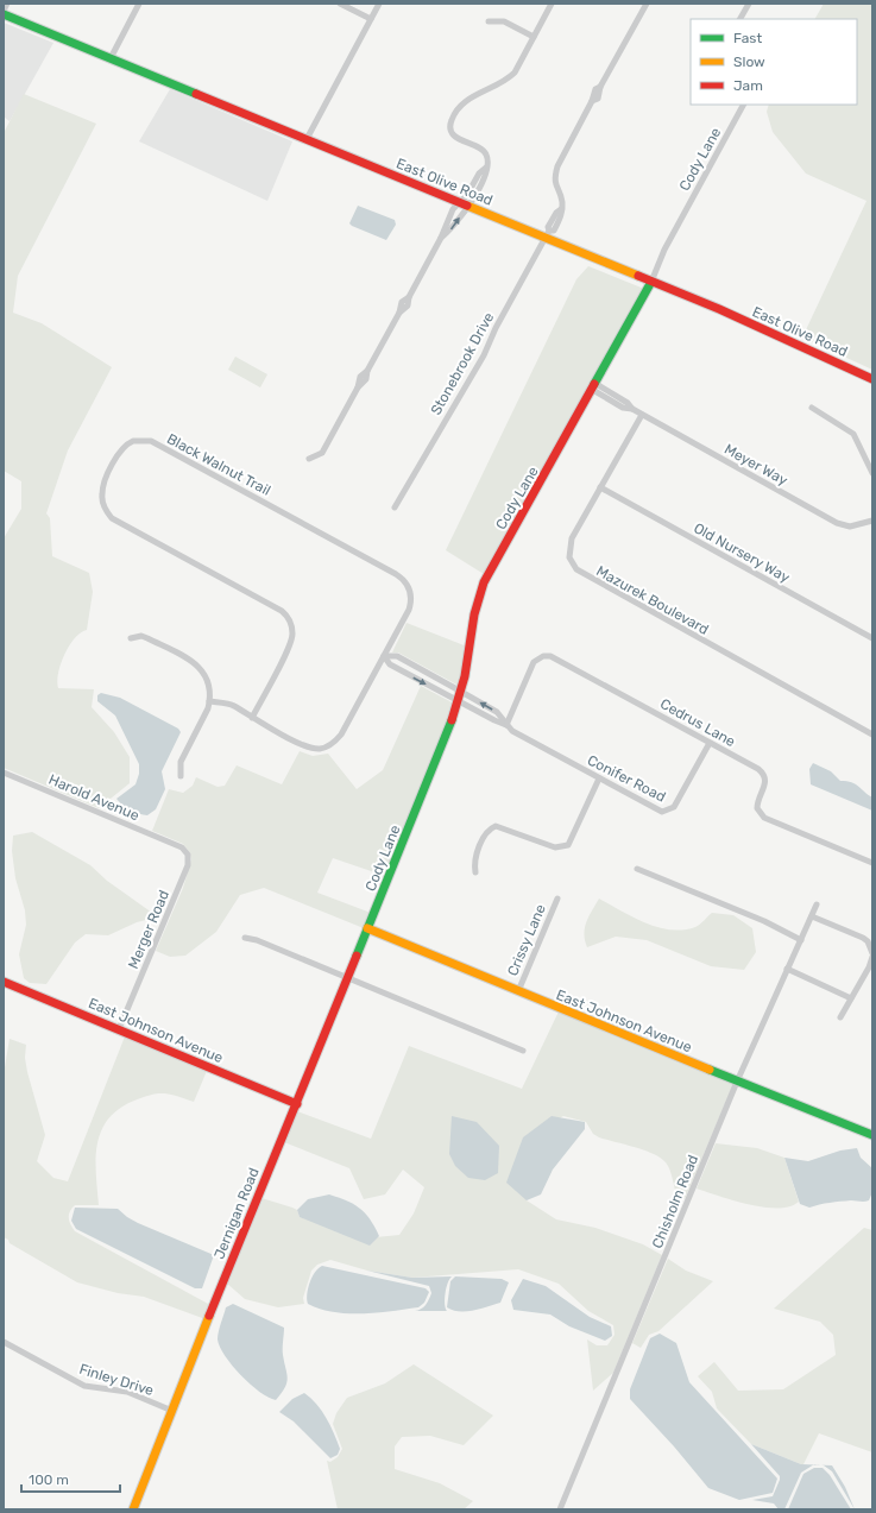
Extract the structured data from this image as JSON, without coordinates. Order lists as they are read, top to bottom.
{
  "streets": {
    "street": [
      "Cody Lane",
      "East Olive Road",
      "Stonebrook Drive",
      "Black Walnut Trail",
      "Meyer Way",
      "Old Nursery Way",
      "Mazurek Boulevard",
      "Cedrus Lane",
      "Conifer Road",
      "Harold Avenue",
      "Merger Road",
      "Crissy Lane",
      "East Johnson Avenue",
      "Chisholm Road",
      "Jernigan Road",
      "Finley Drive"
    ]
  },
  "crossings": [
    ["Cody Lane", "East Olive Road"],
    ["Cody Lane", "Meyer Way"],
    ["Cody Lane", "Conifer Road"],
    ["Cody Lane", "East Johnson Avenue"],
    ["Cody Lane", "Jernigan Road"],
    ["East Olive Road", "Stonebrook Drive"],
    ["Black Walnut Trail", "Conifer Road"],
    ["Meyer Way", "Mazurek Boulevard"],
    ["Old Nursery Way", "Mazurek Boulevard"],
    ["Cedrus Lane", "Conifer Road"],
    ["Harold Avenue", "Merger Road"],
    ["Merger Road", "East Johnson Avenue"],
    ["Crissy Lane", "East Johnson Avenue"],
    ["East Johnson Avenue", "Chisholm Road"],
    ["East Johnson Avenue", "Jernigan Road"],
    ["Jernigan Road", "Finley Drive"]
  ],
  "legend": ["Fast", "Slow", "Jam"],
  "scale_bar": "100 m"
}
